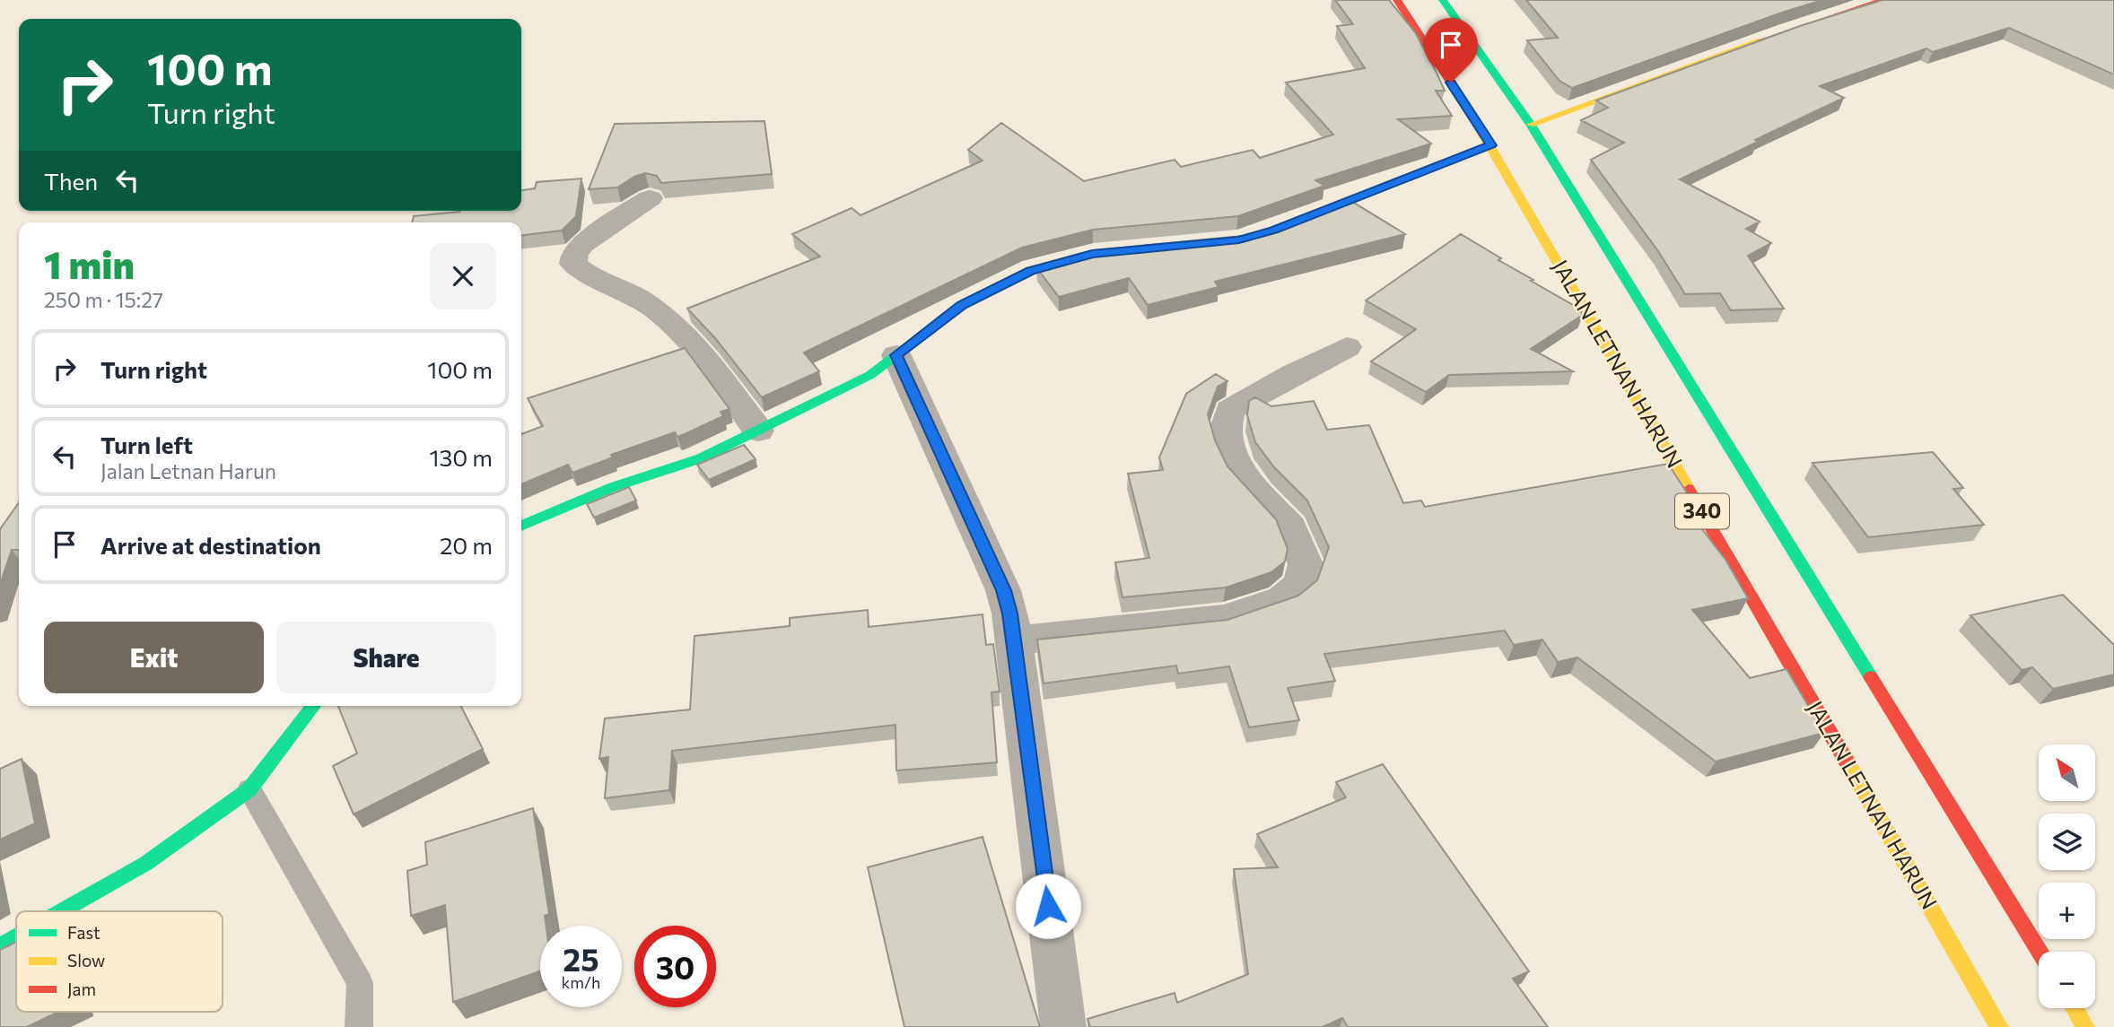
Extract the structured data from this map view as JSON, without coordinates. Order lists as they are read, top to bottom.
{
  "streets": {
    "main road": ["JALAN LETNAN HARUN", "340"]
  },
  "legend": ["Fast", "Slow", "Jam"],
  "north": "top left",
  "page": {
    "turn": ["100 m", "Turn right"],
    "then": "Then",
    "heading": ["1 min", "250 m · 15:27"],
    "list": [
      {
        "name": "Turn right",
        "value": "100 m"
      },
      {
        "name": "Turn left",
        "note": "Jalan Letnan Harun",
        "value": "130 m"
      },
      {
        "name": "Arrive at destination",
        "value": "20 m"
      }
    ],
    "buttons": ["Exit", "Share"],
    "map_buttons": ["+", "−"],
    "speed": "25 km/h",
    "limit": "30"
  }
}
